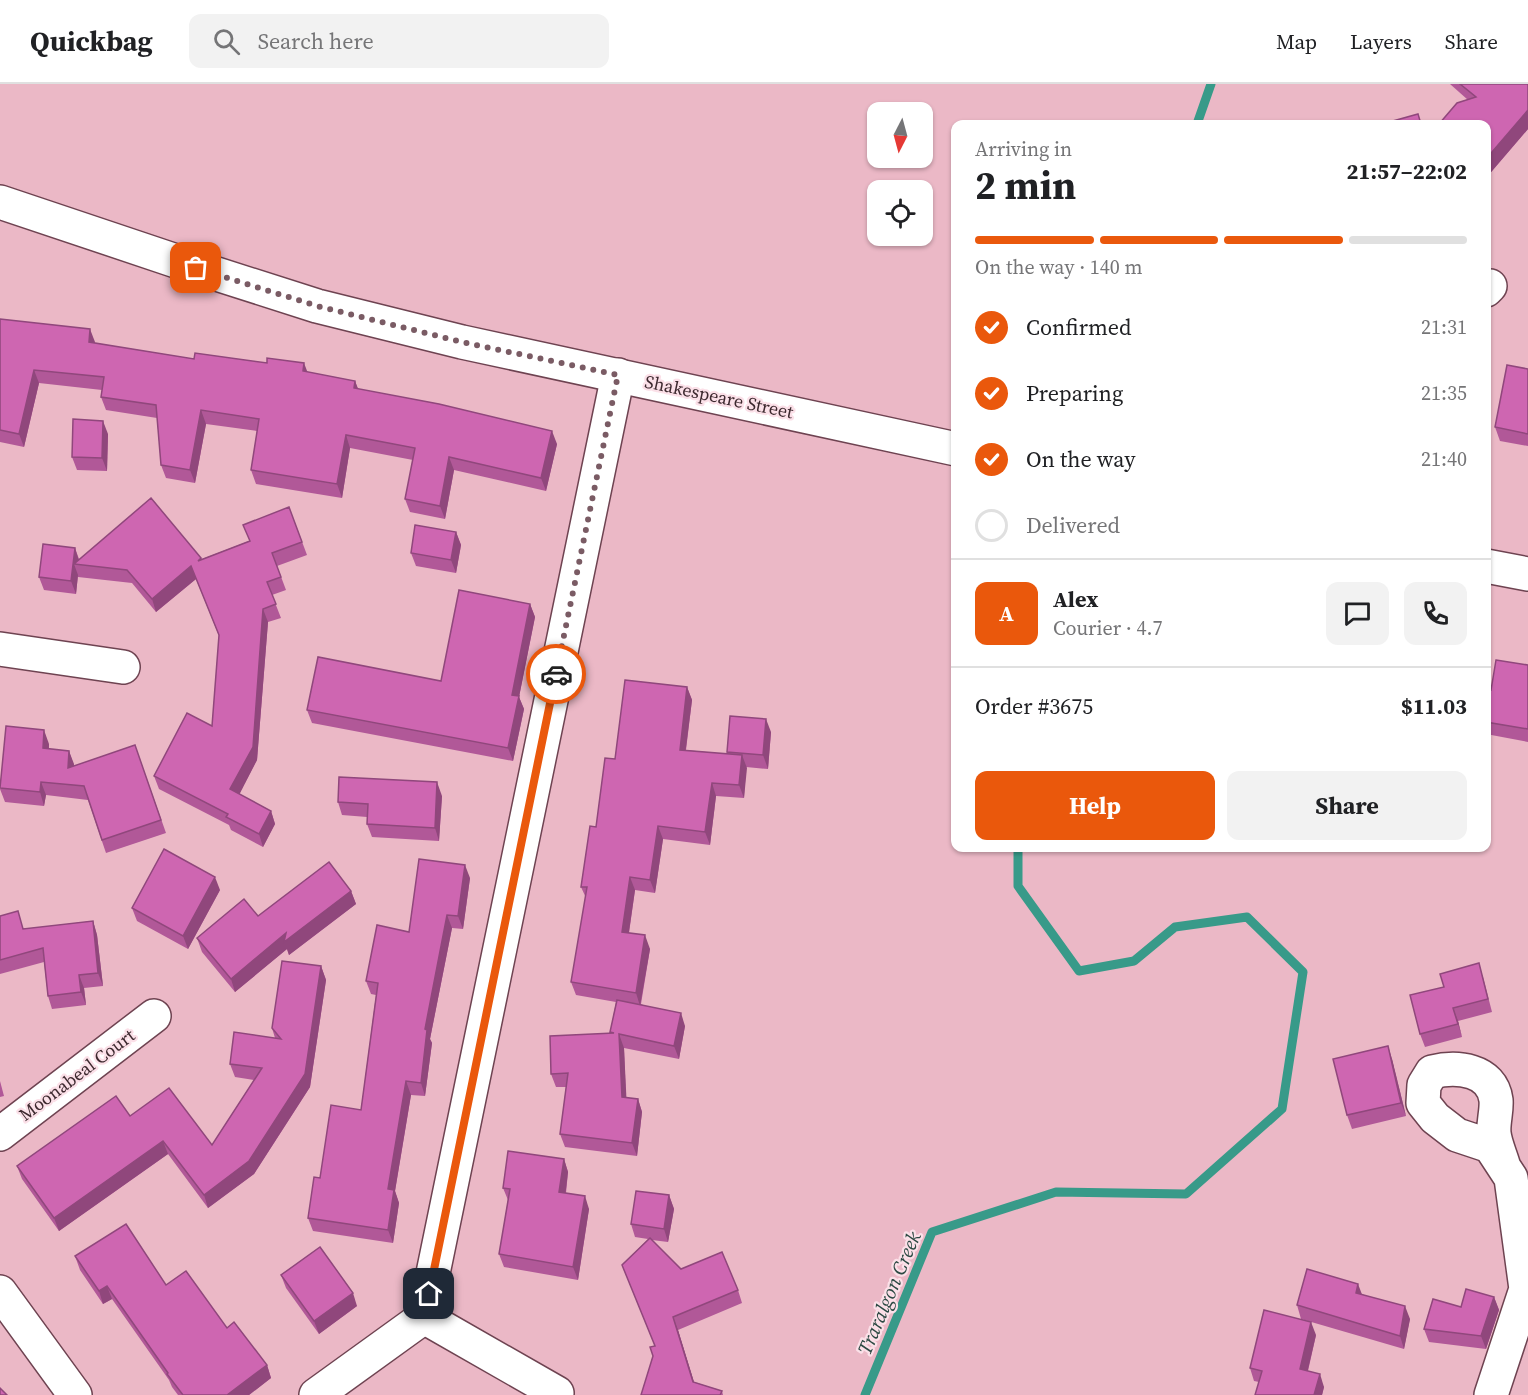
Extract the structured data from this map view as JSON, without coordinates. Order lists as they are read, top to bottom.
{
  "streets": {
    "street": ["Shakespeare Street", "Moonabeal Court"]
  },
  "water": ["Traralgon Creek"],
  "north": "bottom",
  "page": {
    "header": "Quickbag",
    "search": "Search here",
    "nav": ["Map", "Layers", "Share"],
    "heading": ["2 min", "Arriving in", "21:57–22:02"],
    "panel": [
      "Alex",
      "Courier · 4.7",
      "Order #3675",
      "$11.03"
    ],
    "bar": "On the way · 140 m",
    "list": [
      ["Confirmed", "21:31"],
      ["Preparing", "21:35"],
      ["On the way", "21:40"],
      "Delivered"
    ],
    "round": "A",
    "buttons": ["Help", "Share"]
  }
}
